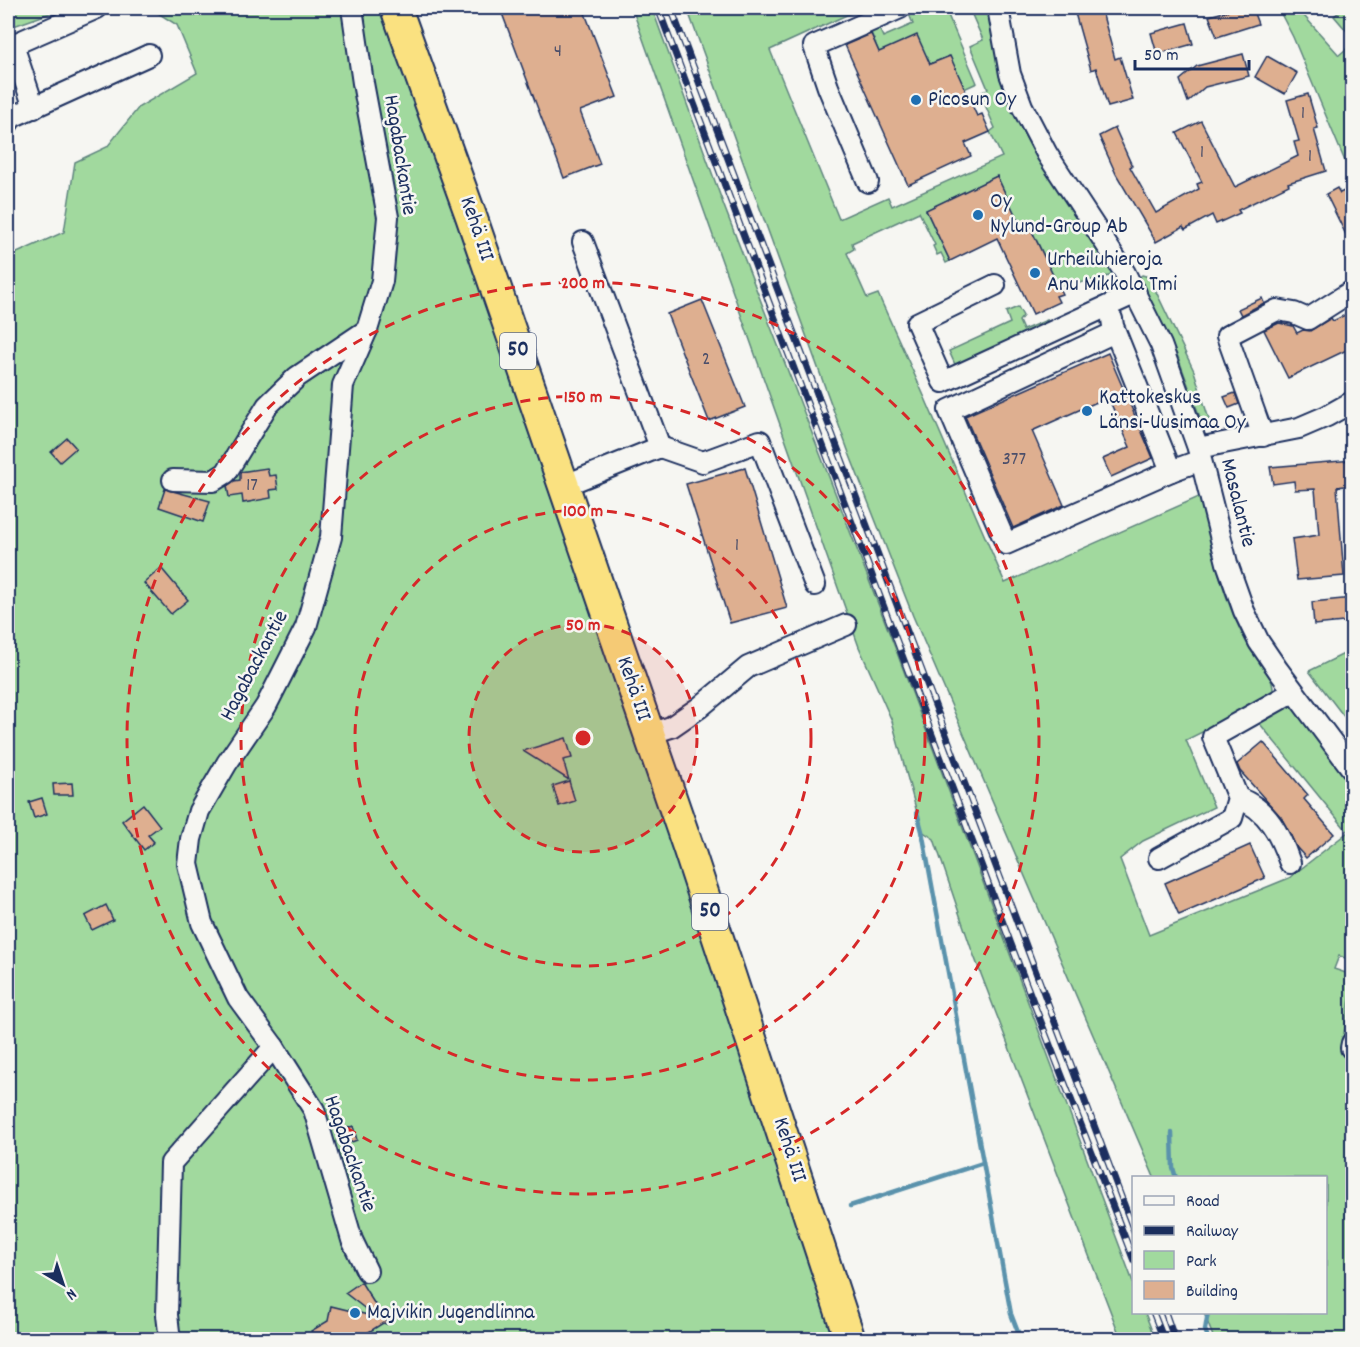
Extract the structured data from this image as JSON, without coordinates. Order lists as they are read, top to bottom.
{
  "streets": {
    "highway": ["Kehä III", "50"],
    "street": ["Hagabackantie", "Masalantie"]
  },
  "places": [
    "Picosun Oy",
    "Oy Nylund-Group Ab",
    "Urheiluhieroja Anu Mikkola Tmi",
    "Kattokeskus Länsi-Uusimaa Oy",
    "Majvikin Jugendlinna"
  ],
  "house_numbers": [
    "4",
    "1",
    "1",
    "1",
    "2",
    "377",
    "17",
    "1"
  ],
  "legend": [
    "Road",
    "Railway",
    "Park",
    "Building"
  ],
  "scale_bar": "50 m",
  "north": "bottom right",
  "rings": [
    "200 m",
    "150 m",
    "100 m",
    "50 m"
  ]
}
